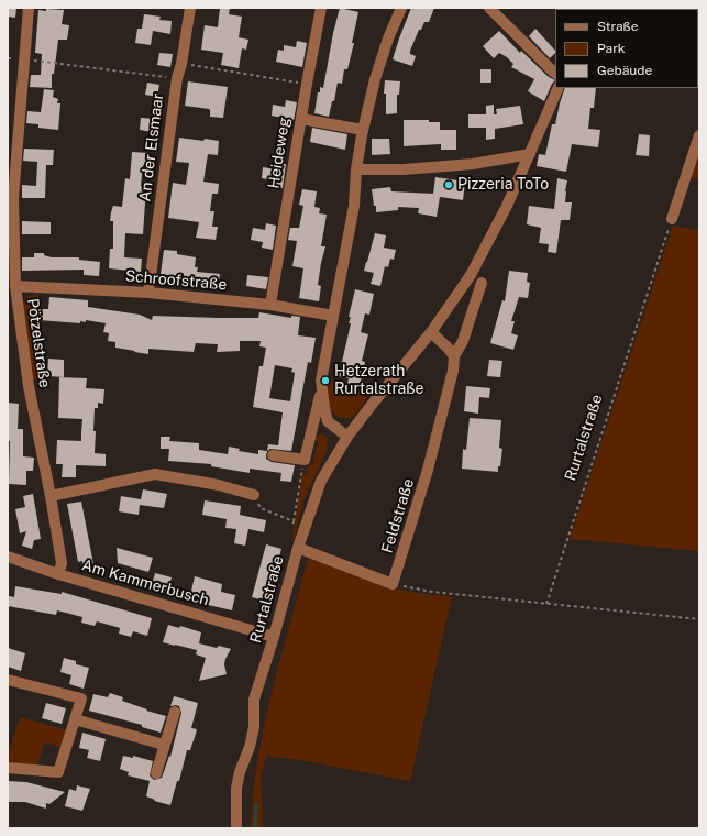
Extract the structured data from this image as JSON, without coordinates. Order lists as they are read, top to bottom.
{
  "streets": {
    "street": [
      "An der Elsmaar",
      "Heideweg",
      "Schroofstraße",
      "Pötzelstraße",
      "Rurtalstraße",
      "Feldstraße",
      "Am Kammerbusch"
    ]
  },
  "crossings": [
    ["An der Elsmaar", "Schroofstraße"],
    ["Heideweg", "Schroofstraße"],
    ["Schroofstraße", "Pötzelstraße"],
    ["Pötzelstraße", "Am Kammerbusch"],
    ["Rurtalstraße", "Am Kammerbusch"]
  ],
  "places": ["Pizzeria ToTo", "Hetzerath Rurtalstraße"],
  "legend": ["Straße", "Park", "Gebäude"]
}
